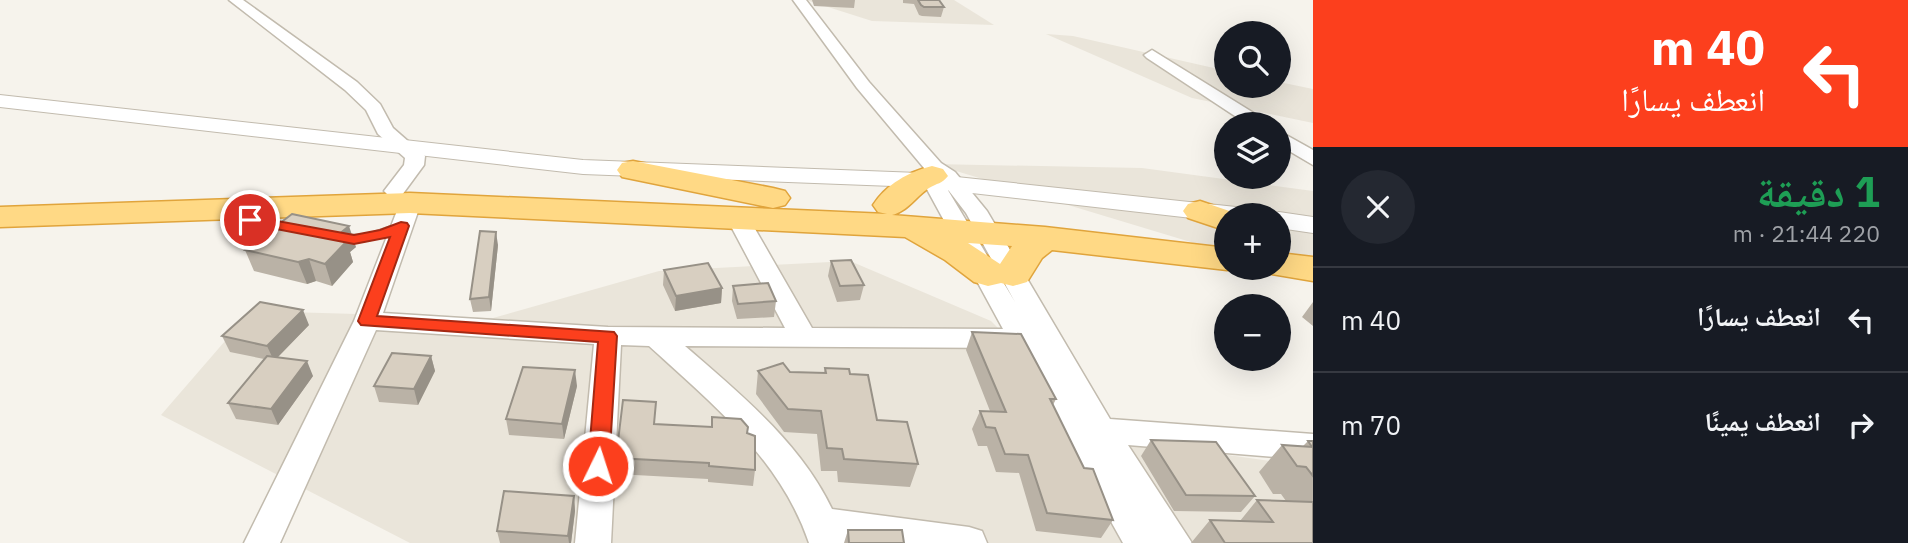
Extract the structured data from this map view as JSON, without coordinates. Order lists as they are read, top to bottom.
{
  "page": {
    "turn": ["40 m", "انعطف يسارًا"],
    "map_buttons": ["+", "−"],
    "heading": ["1 دقيقة", "220 m · 21:44"],
    "list": [
      {
        "name": "انعطف يسارًا",
        "value": "40 m"
      },
      {
        "name": "انعطف يمينًا",
        "value": "70 m"
      }
    ]
  }
}
